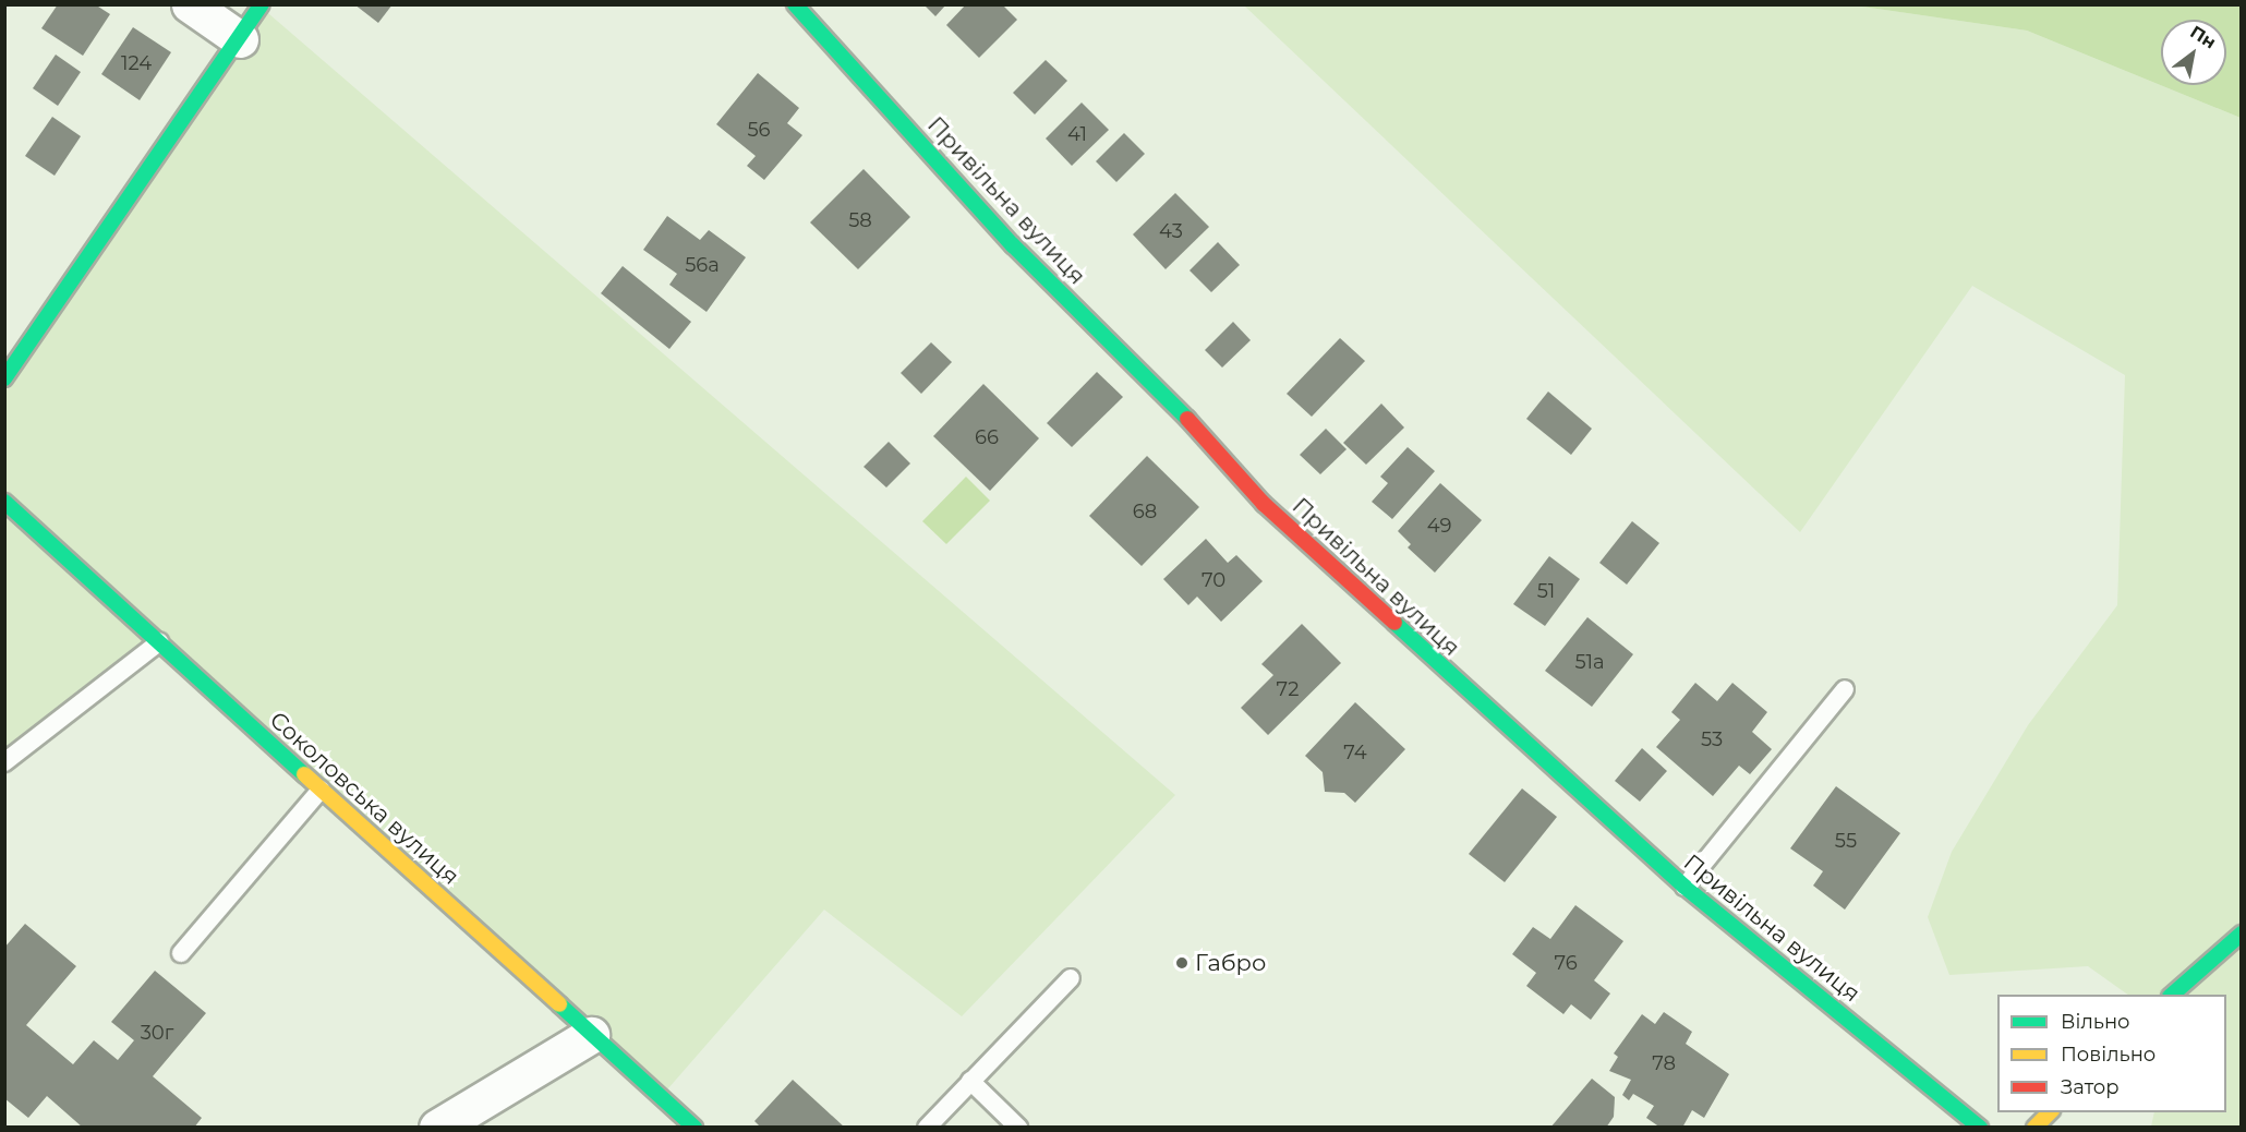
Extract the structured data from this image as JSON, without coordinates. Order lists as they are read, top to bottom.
{
  "streets": {
    "street": ["Привільна вулиця", "Соколовська вулиця"]
  },
  "places": ["Габро"],
  "house_numbers": [
    "124",
    "56",
    "41",
    "58",
    "43",
    "56а",
    "66",
    "68",
    "49",
    "70",
    "51",
    "51а",
    "72",
    "53",
    "74",
    "55",
    "76",
    "30г",
    "78"
  ],
  "legend": ["Вільно", "Повільно", "Затор"],
  "north": "top right"
}
